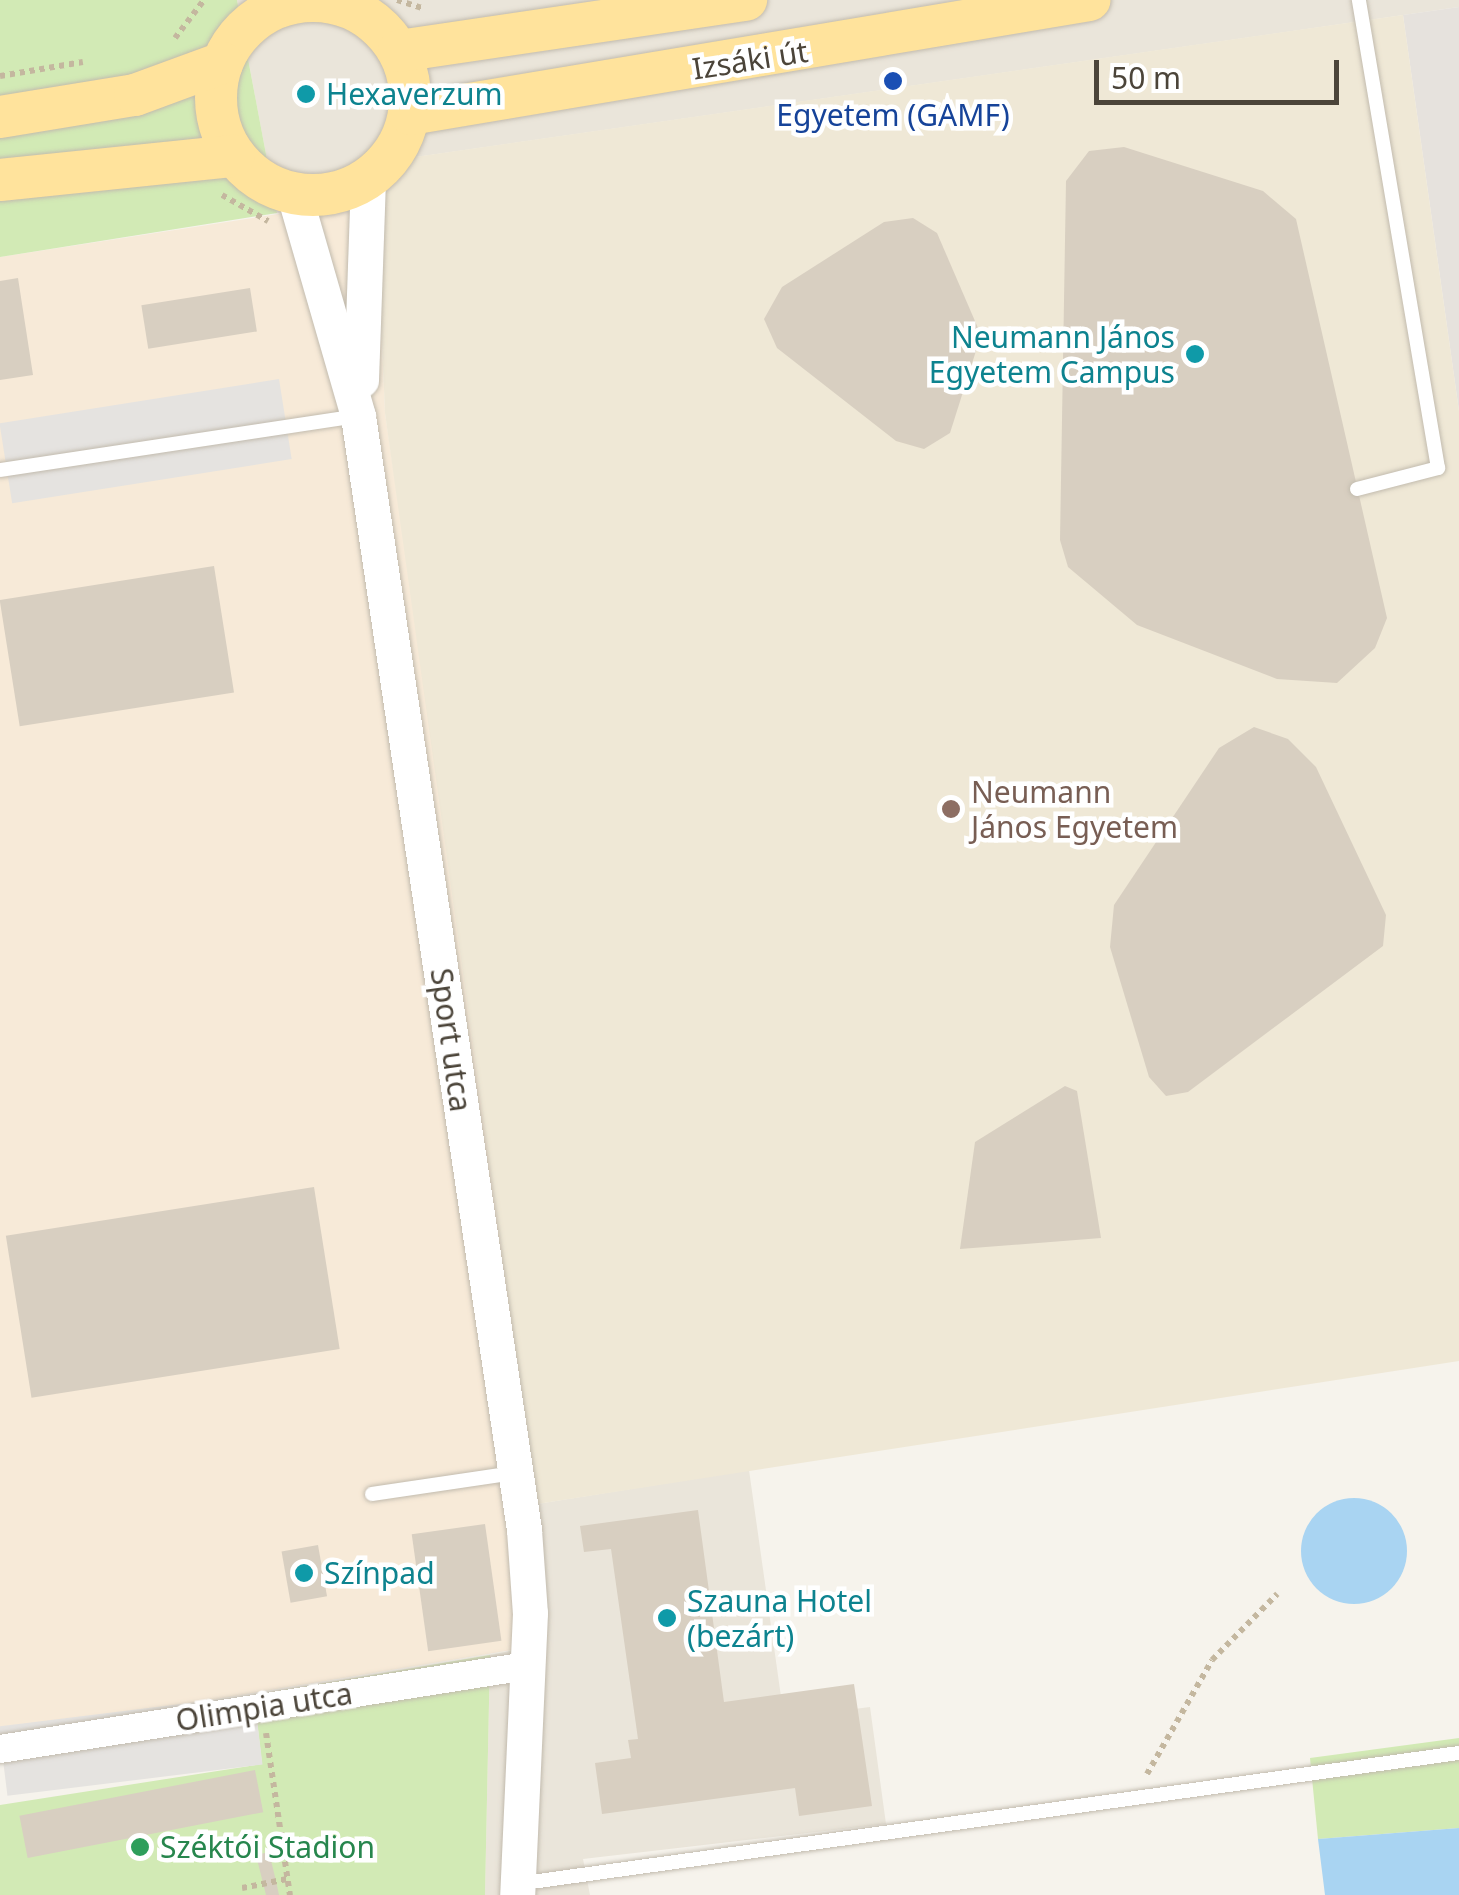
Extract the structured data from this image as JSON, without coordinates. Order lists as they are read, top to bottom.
{
  "streets": {
    "main road": ["Izsáki út"],
    "street": ["Sport utca", "Olimpia utca"]
  },
  "crossings": [
    ["Sport utca", "Olimpia utca"]
  ],
  "places": [
    "Egyetem (GAMF)",
    "Hexaverzum",
    "Neumann János Egyetem Campus",
    "Neumann János Egyetem",
    "Színpad",
    "Szauna Hotel (bezárt)",
    "Széktói Stadion"
  ],
  "scale_bar": "50 m"
}
